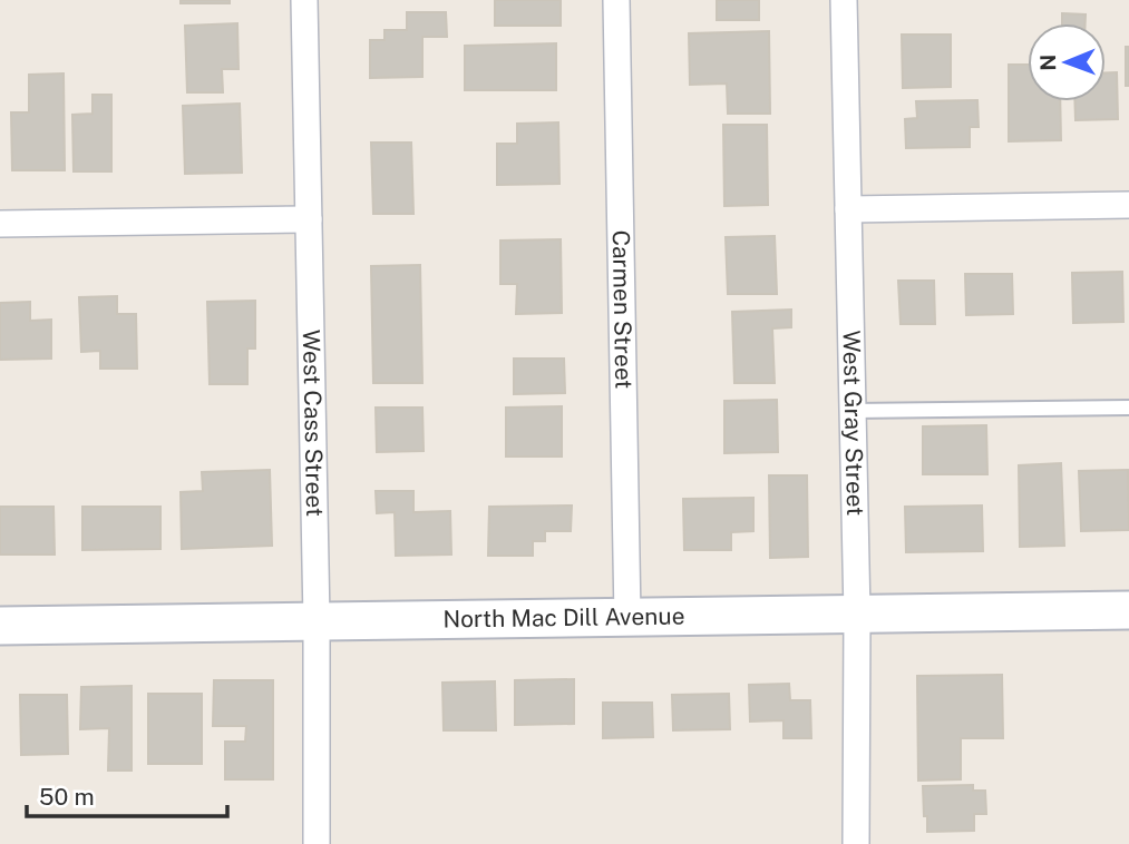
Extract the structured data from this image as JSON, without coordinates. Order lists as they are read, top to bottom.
{
  "streets": {
    "street": [
      "Carmen Street",
      "West Cass Street",
      "West Gray Street",
      "North Mac Dill Avenue"
    ]
  },
  "crossings": [
    ["Carmen Street", "North Mac Dill Avenue"],
    ["West Cass Street", "North Mac Dill Avenue"],
    ["West Gray Street", "North Mac Dill Avenue"]
  ],
  "scale_bar": "50 m",
  "north": "left"
}
